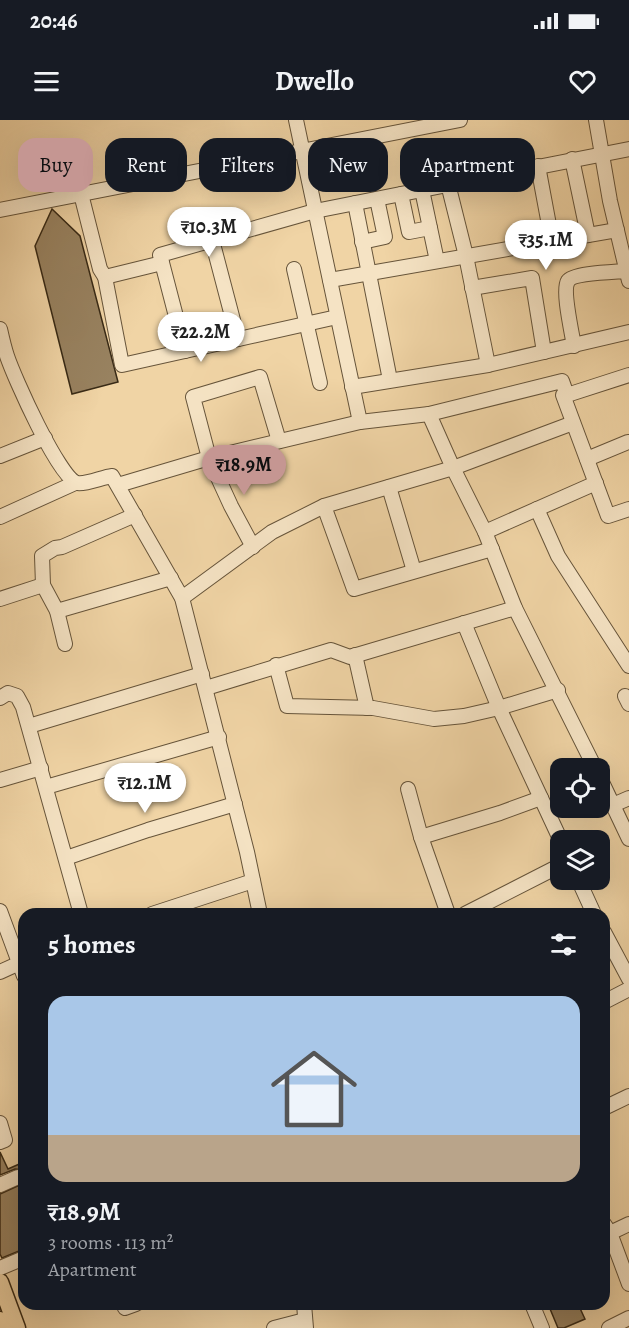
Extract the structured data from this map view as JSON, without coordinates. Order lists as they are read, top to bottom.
{
  "page": {
    "status": "20:46",
    "header": "Dwello",
    "chip": [
      "Buy",
      "Rent",
      "Filters",
      "New",
      "Apartment"
    ],
    "price": [
      "₹10.3M",
      "₹35.1M",
      "₹22.2M",
      "₹18.9M",
      "₹12.1M"
    ],
    "heading": "5 homes",
    "list": [
      {
        "name": "₹18.9M",
        "note": "3 rooms · 113 m² · Apartment"
      }
    ]
  }
}
